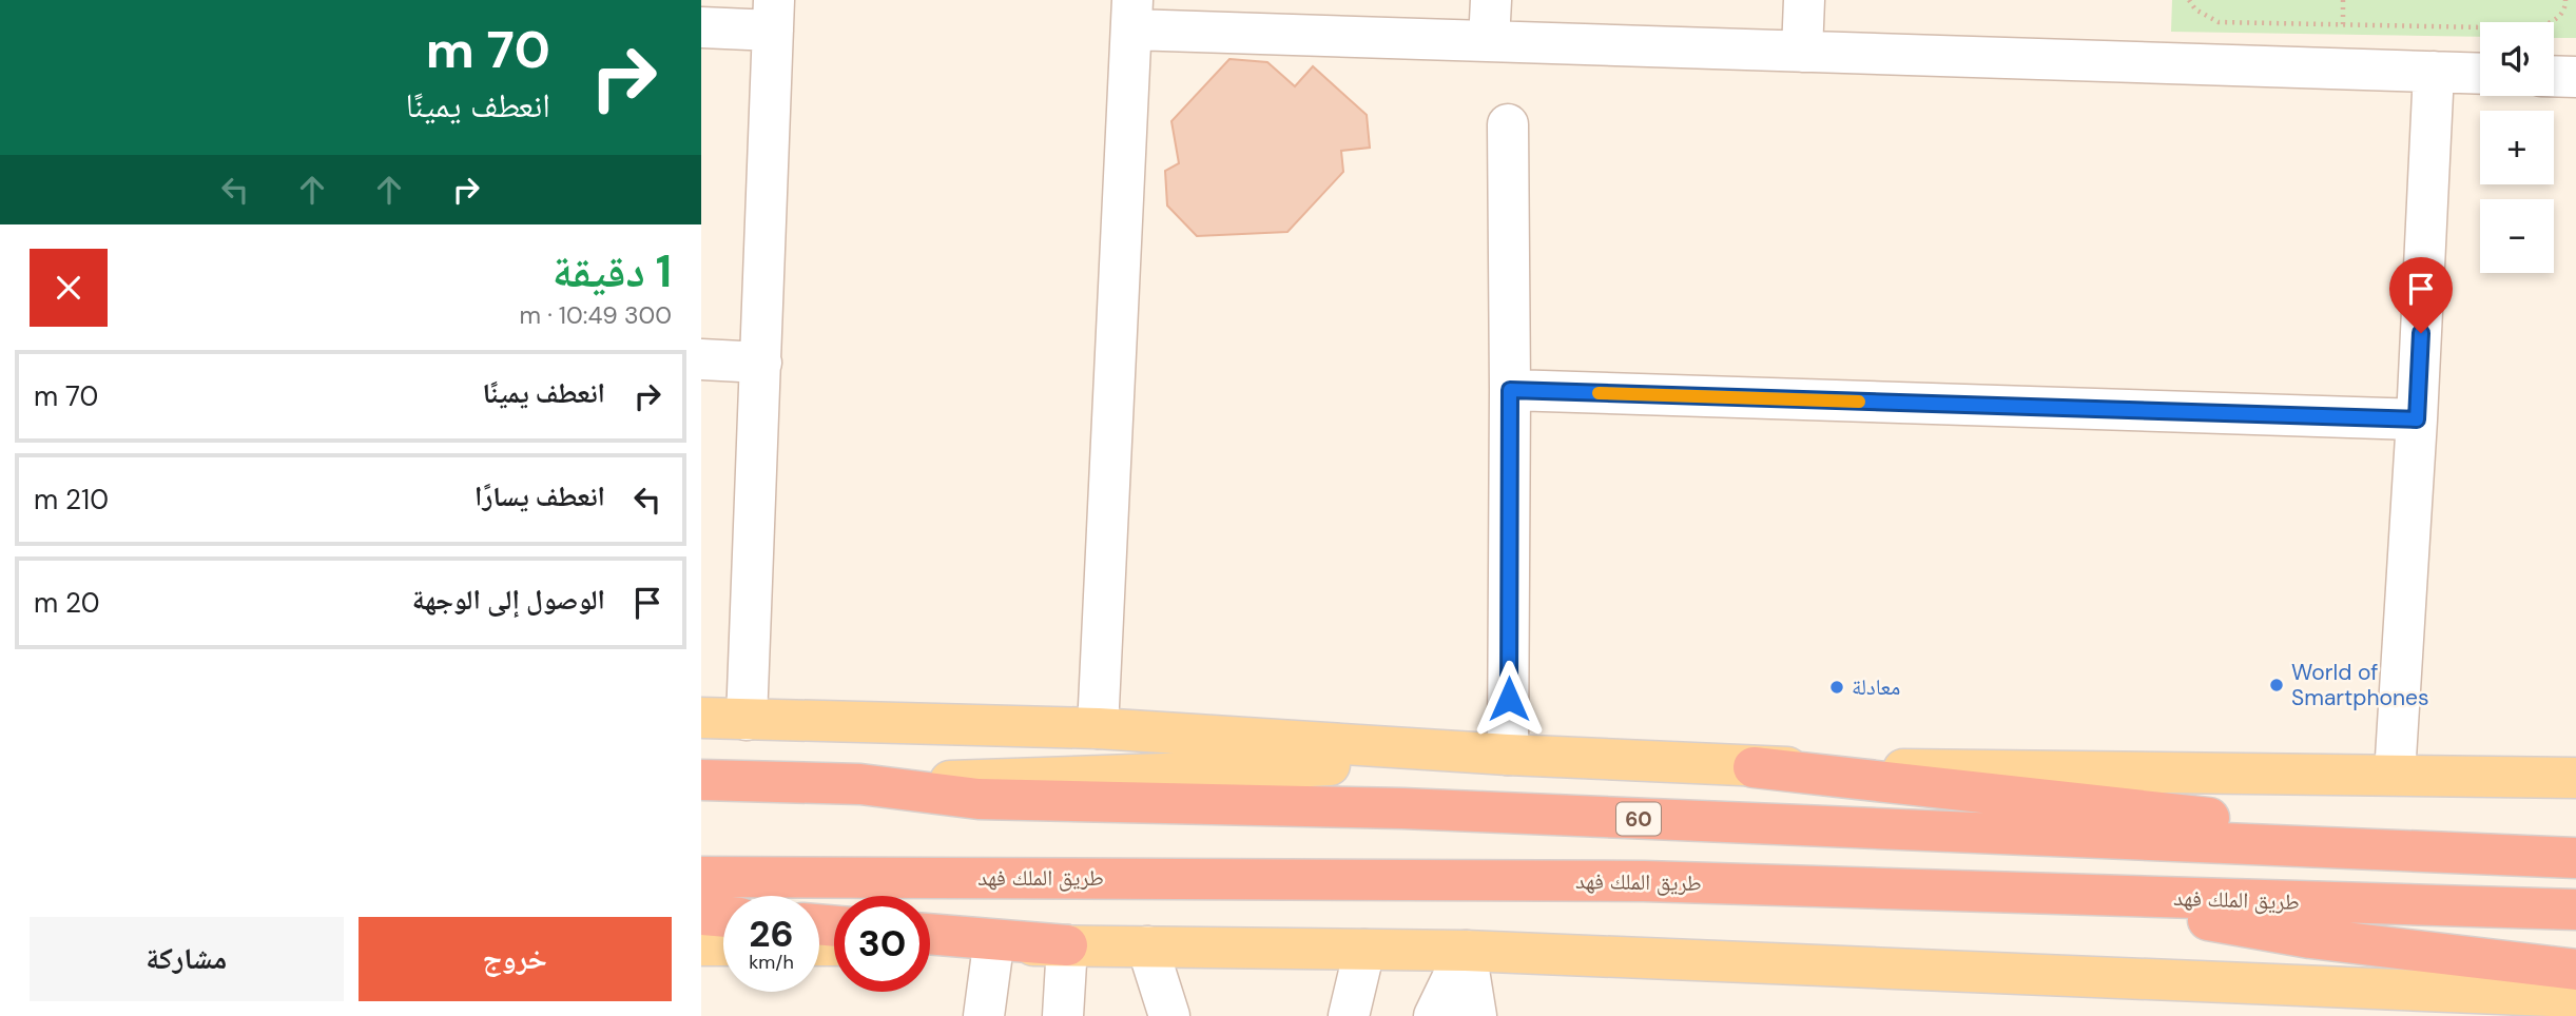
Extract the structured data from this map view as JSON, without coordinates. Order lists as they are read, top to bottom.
{
  "streets": {
    "highway": ["60", "طريق الملك فهد"]
  },
  "places": ["World of Smartphones", "معادلة"],
  "page": {
    "turn": ["70 m", "انعطف يمينًا"],
    "map_buttons": ["+", "−"],
    "heading": ["1 دقيقة", "300 m · 10:49"],
    "list": [
      {
        "name": "انعطف يمينًا",
        "value": "70 m"
      },
      {
        "name": "انعطف يسارًا",
        "value": "210 m"
      },
      {
        "name": "الوصول إلى الوجهة",
        "value": "20 m"
      }
    ],
    "speed": "26 km/h",
    "limit": "30",
    "buttons": ["خروج", "مشاركة"]
  }
}
